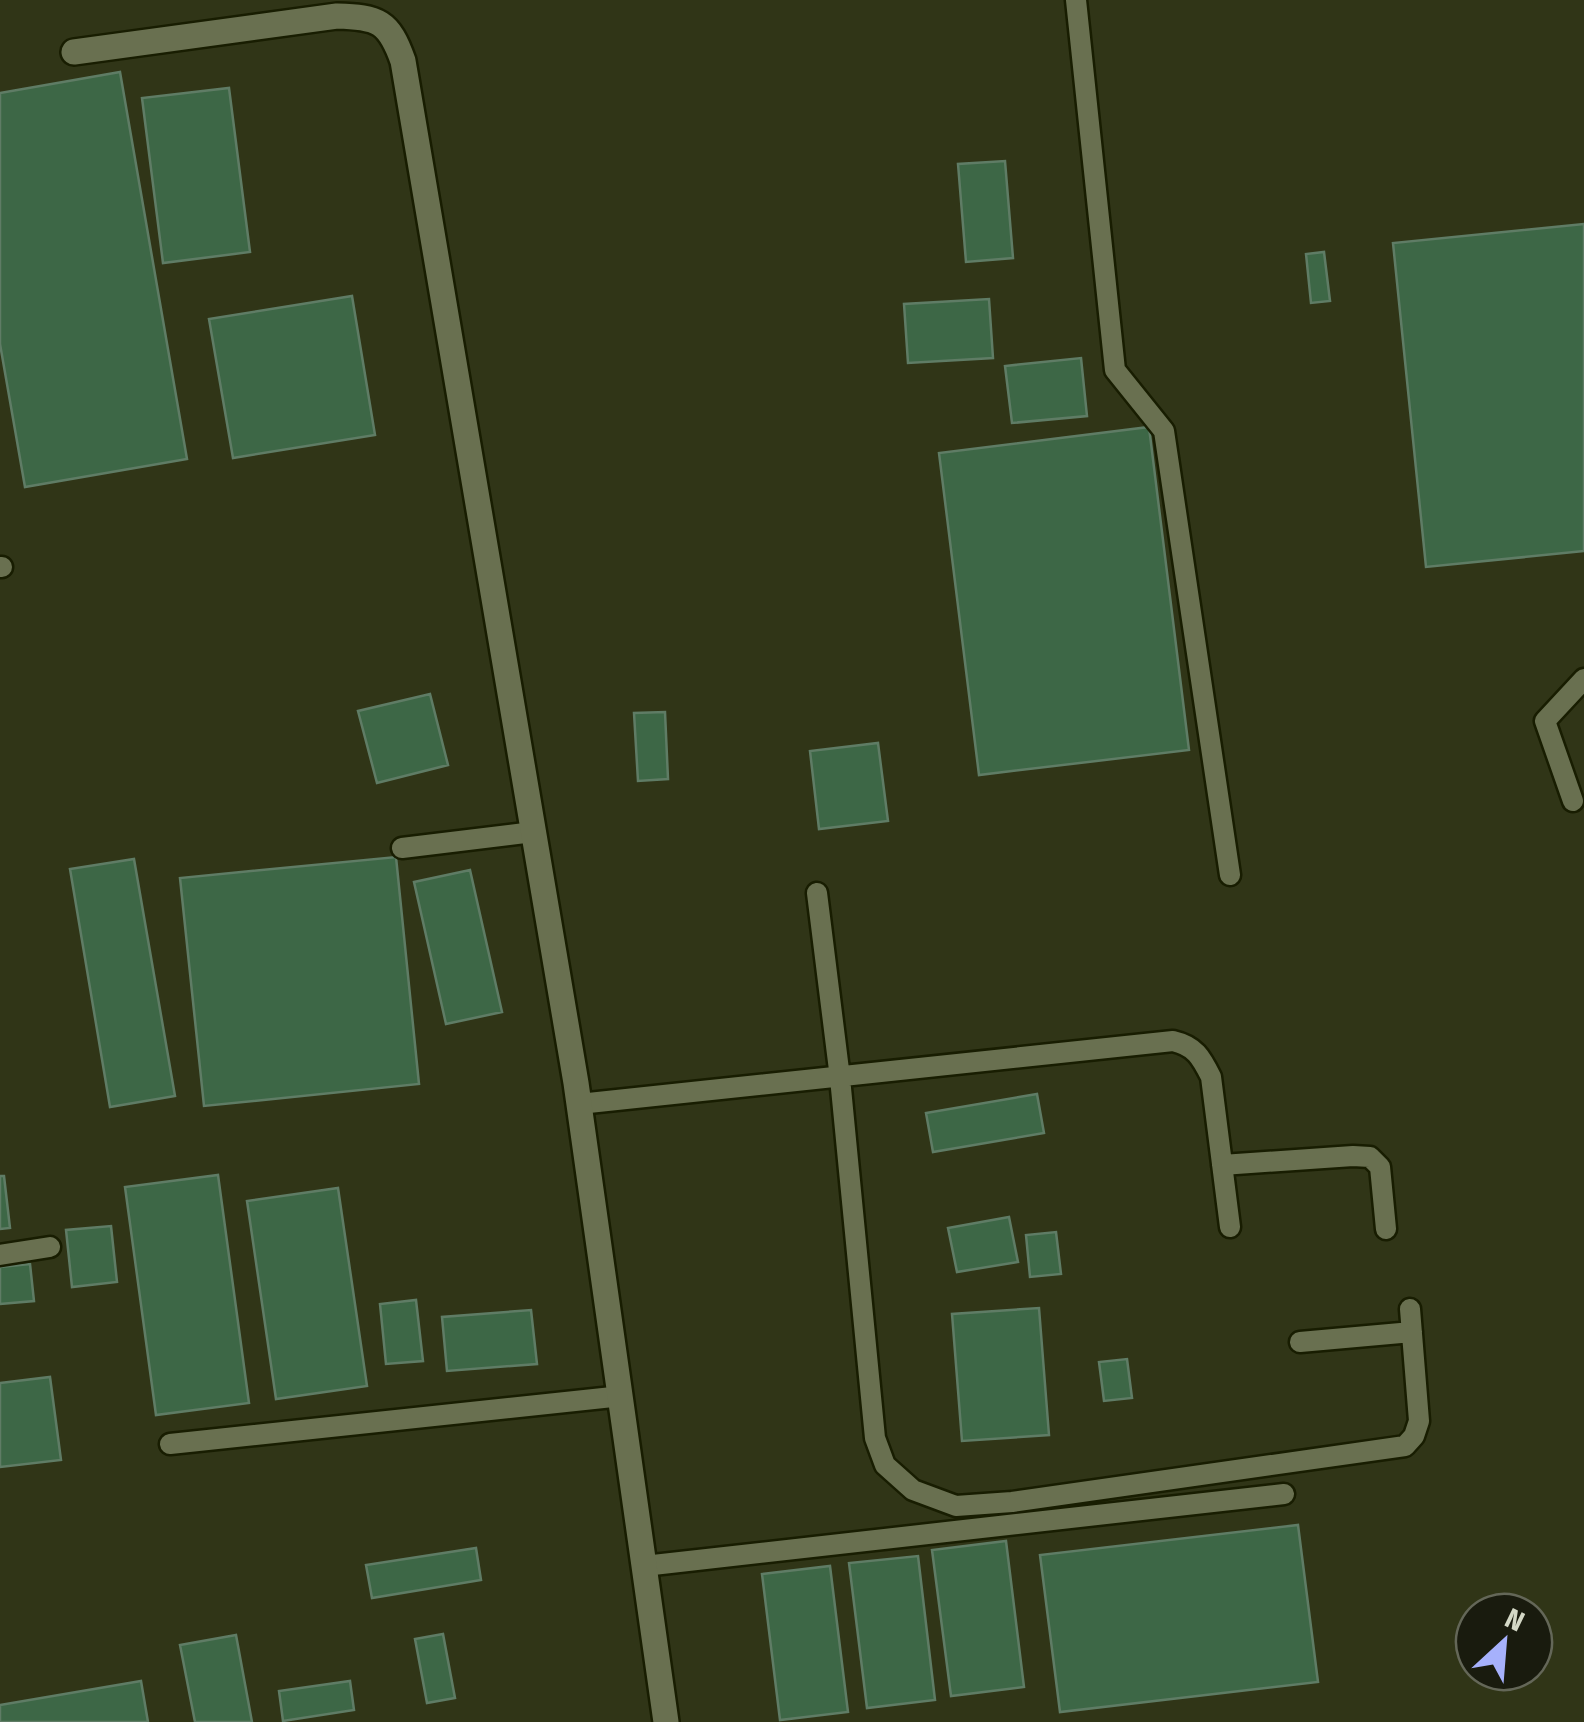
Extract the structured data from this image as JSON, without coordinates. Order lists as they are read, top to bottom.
{
  "north": "top right"
}
